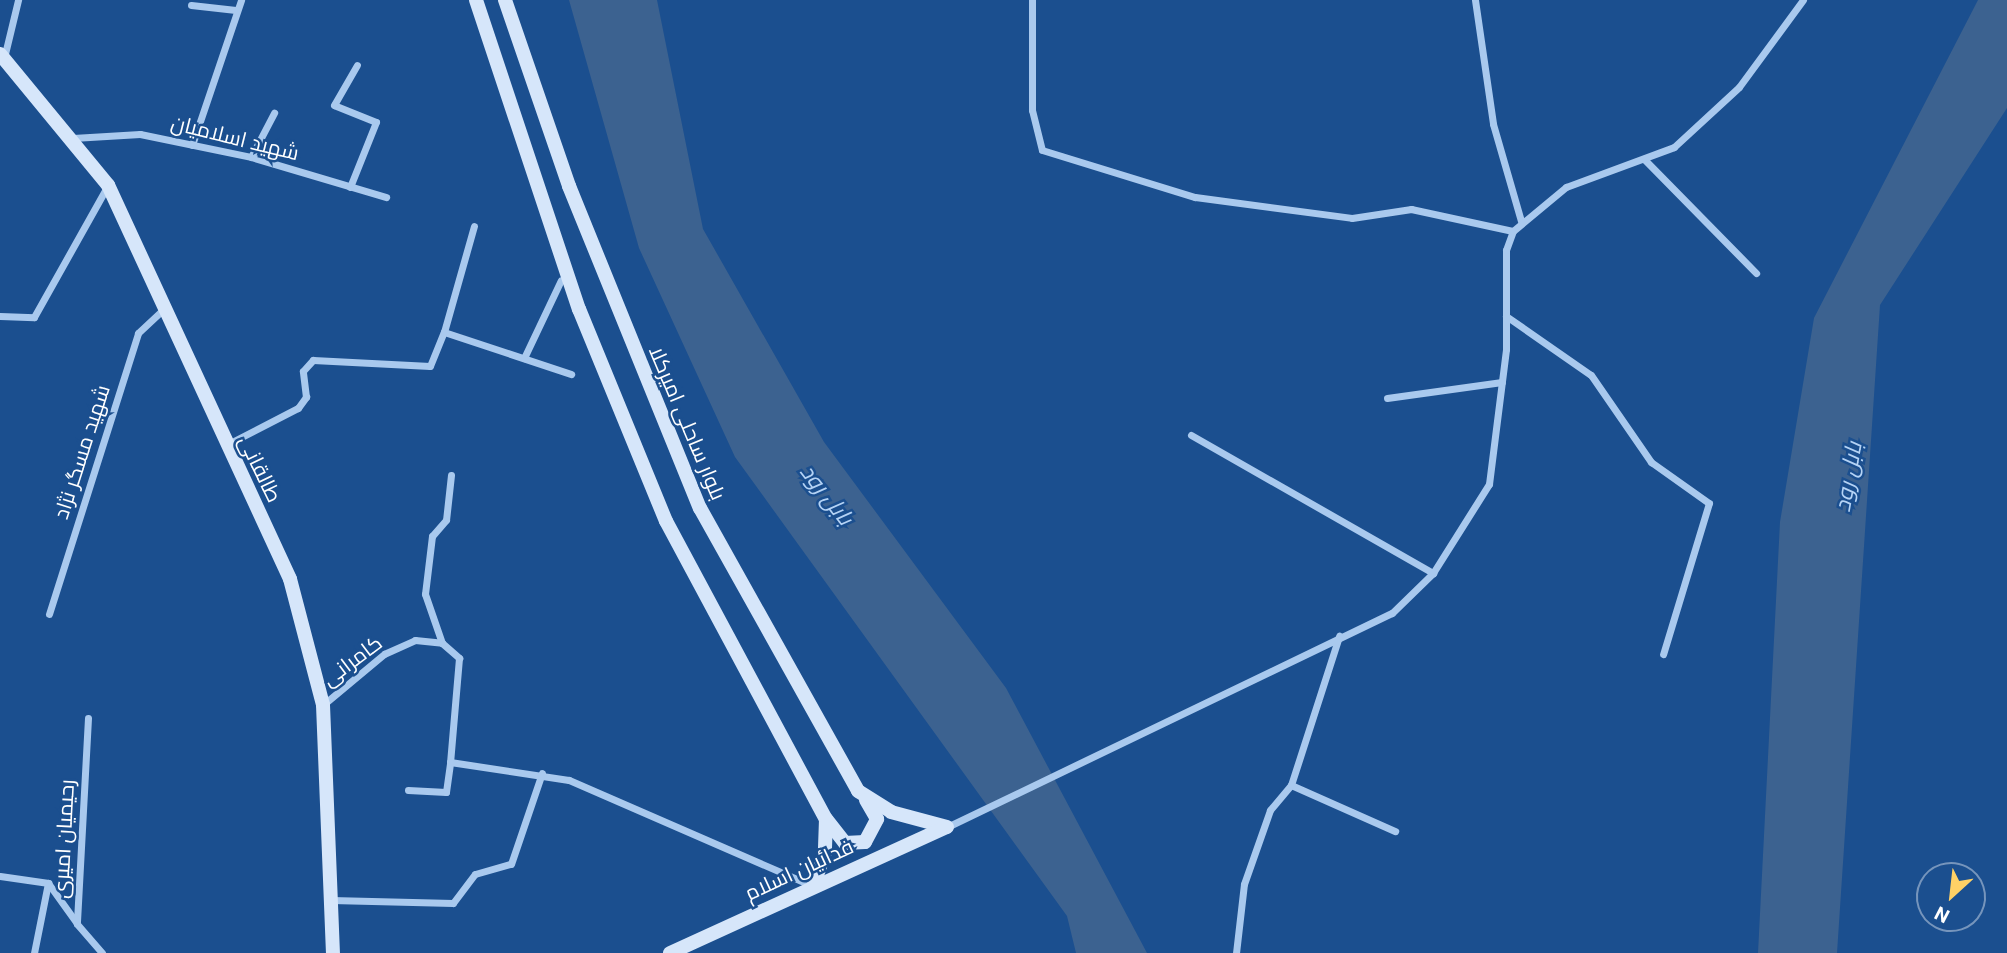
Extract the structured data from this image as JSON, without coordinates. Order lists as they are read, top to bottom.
{
  "streets": {
    "main road": ["بلوار ساحلی امیرکلا", "طالقانی", "فدائیان اسلام"],
    "street": [
      "شهید اسلامیان",
      "شهید مسگر نژاد",
      "کامرانی",
      "رحیمیان امیری"
    ]
  },
  "crossings": [
    ["شهید اسلامیان", "طالقانی"],
    ["بلوار ساحلی امیرکلا", "فدائیان اسلام"],
    ["شهید مسگر نژاد", "طالقانی"],
    ["طالقانی", "کامرانی"]
  ],
  "water": ["بابل رود"],
  "north": "bottom left"
}
